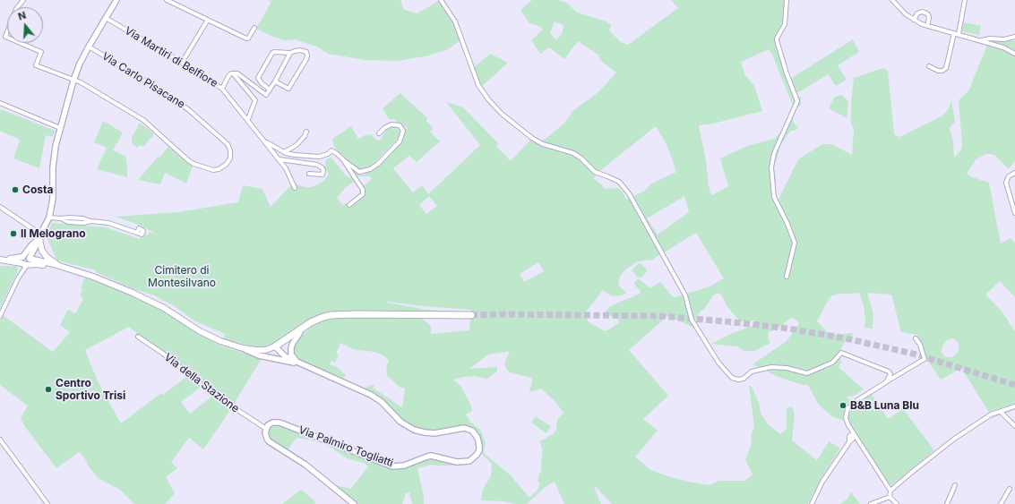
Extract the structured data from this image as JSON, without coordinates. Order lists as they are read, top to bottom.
{
  "streets": {
    "main road": ["Via Palmiro Togliatti"],
    "street": ["Via Martiri di Belfiore", "Via Carlo Pisacane", "Via della Stazione"]
  },
  "crossings": [
    ["Via della Stazione", "Via Palmiro Togliatti"]
  ],
  "parks": ["Cimitero di Montesilvano"],
  "places": [
    "Costa",
    "Il Melograno",
    "Centro Sportivo Trisi",
    "B&B Luna Blu"
  ],
  "north": "top"
}
